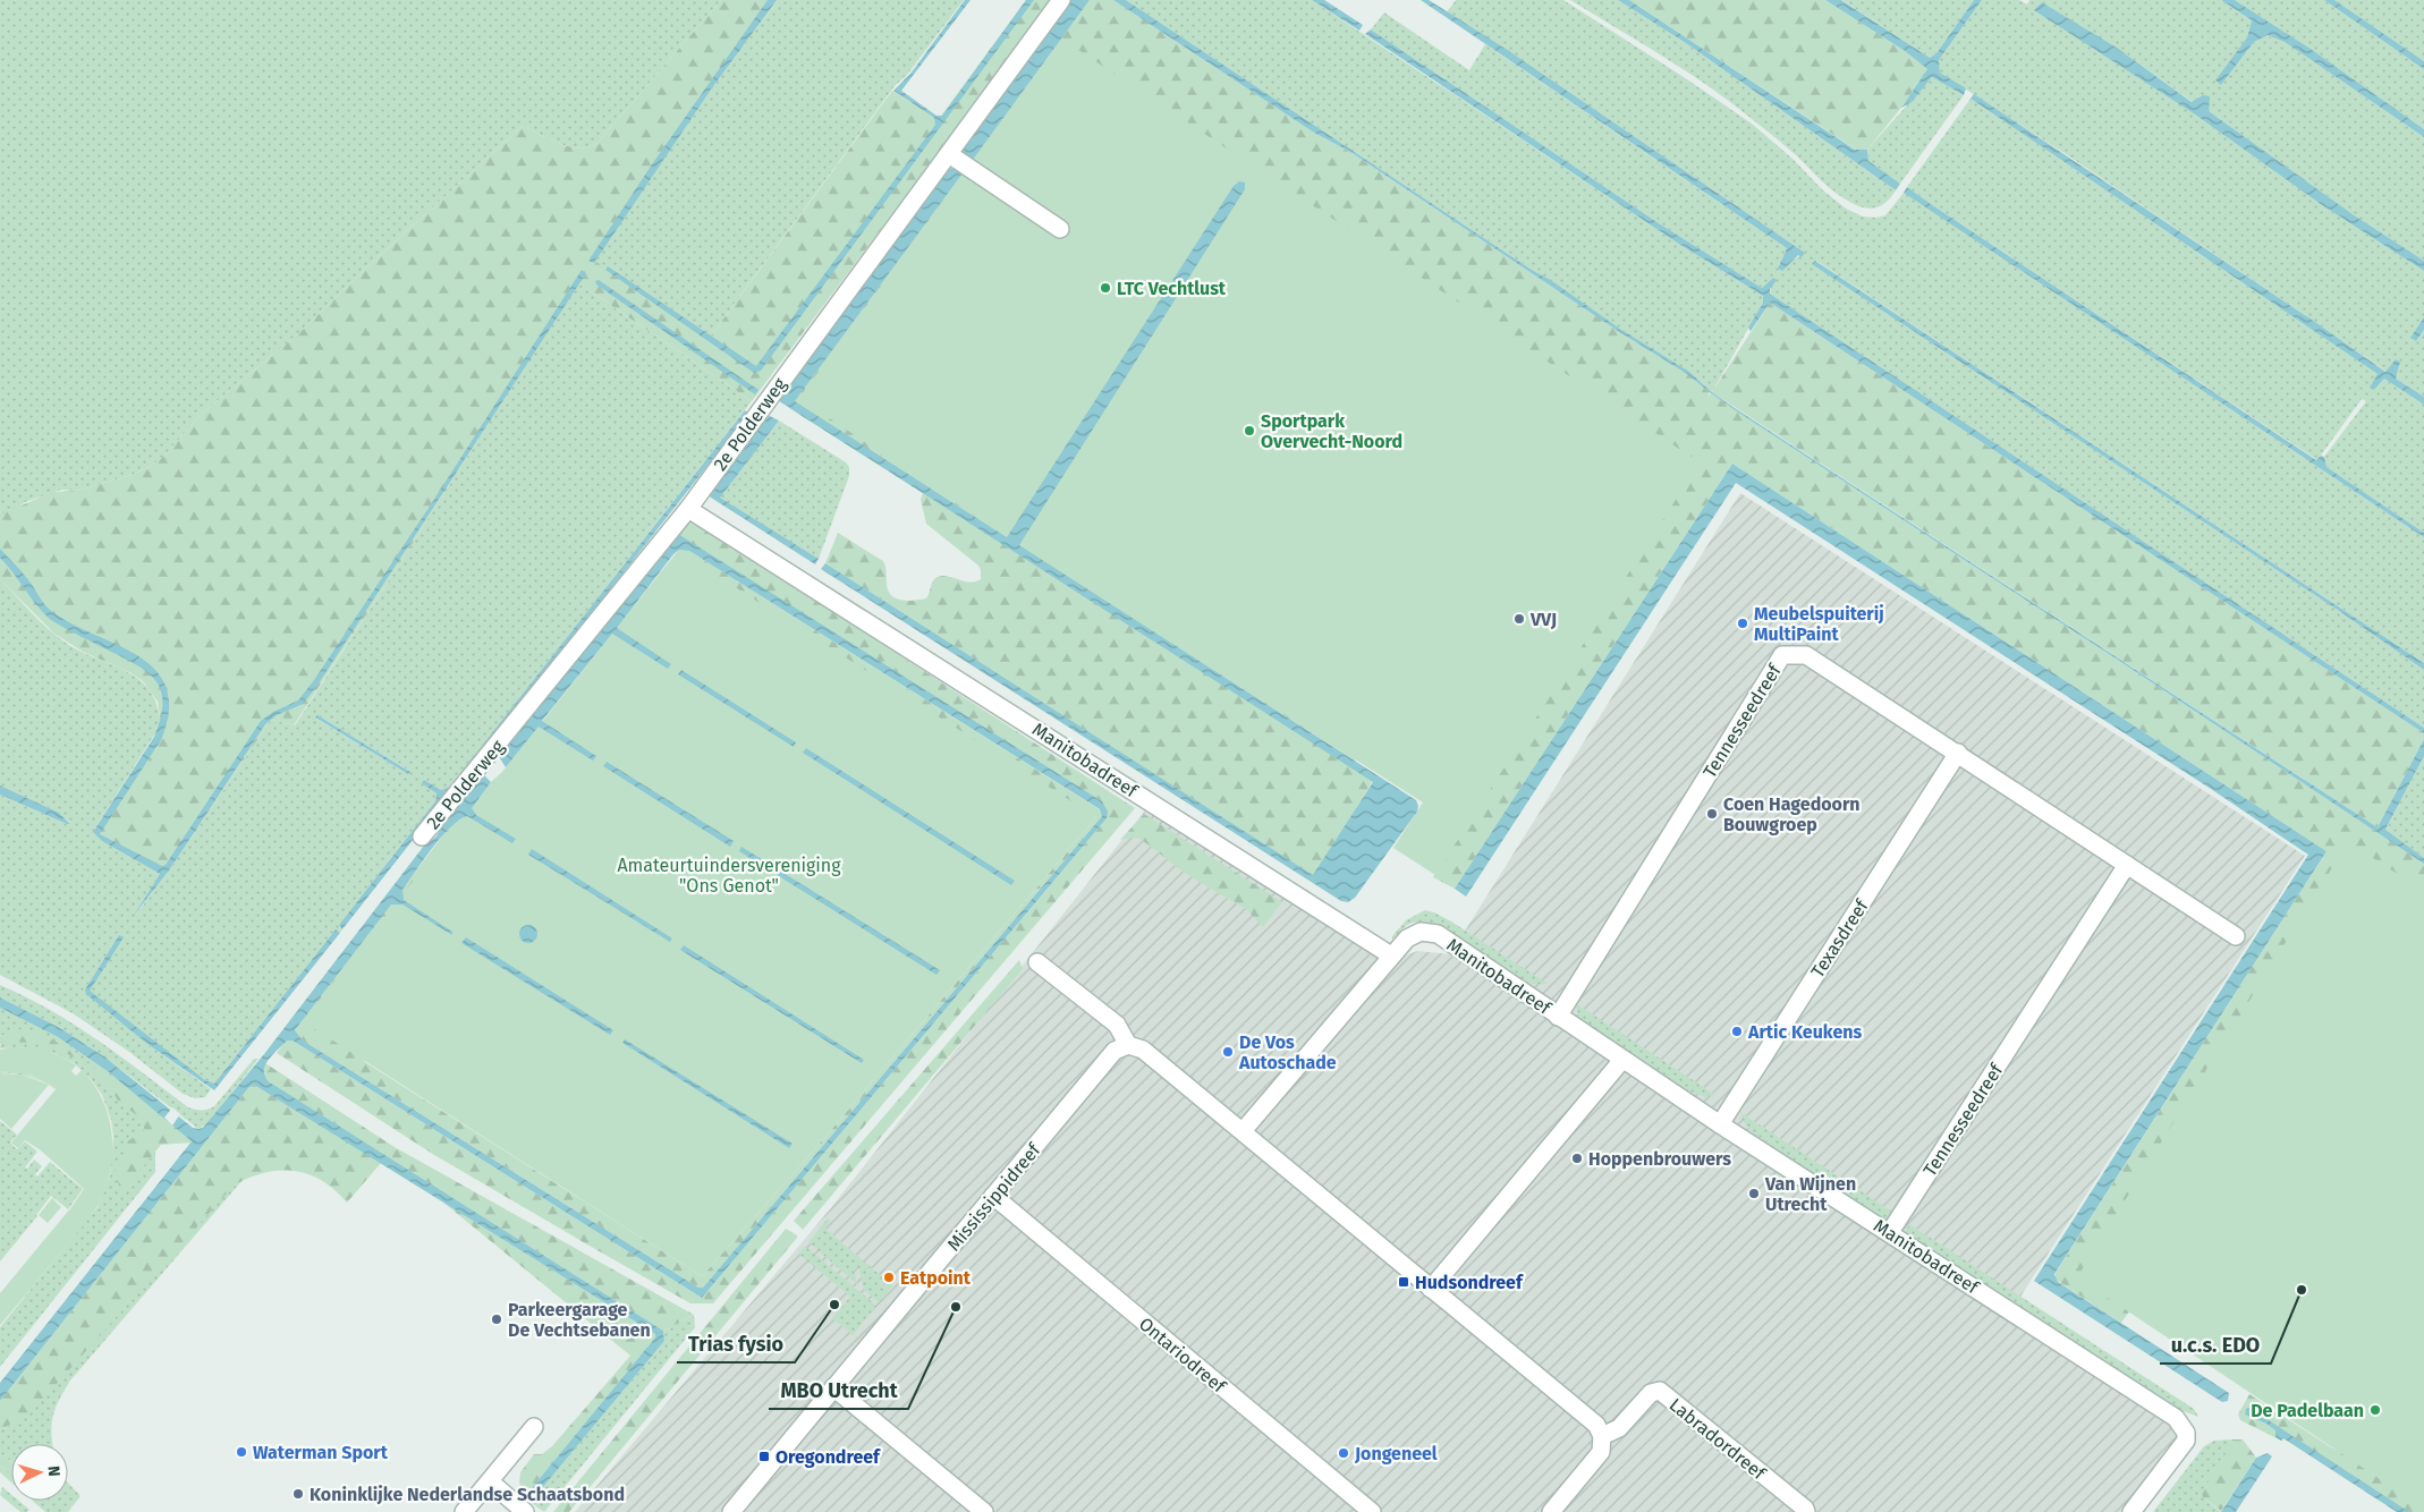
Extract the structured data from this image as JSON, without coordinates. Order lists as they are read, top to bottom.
{
  "streets": {
    "street": [
      "2e Polderweg",
      "Tennesseedreef",
      "Manitobadreef",
      "Texasdreef",
      "Mississippidreef",
      "Ontariodreef",
      "Labradordreef"
    ]
  },
  "crossings": [
    ["2e Polderweg", "Manitobadreef"],
    ["Tennesseedreef", "Manitobadreef"],
    ["Tennesseedreef", "Texasdreef"],
    ["Manitobadreef", "Texasdreef"],
    ["Mississippidreef", "Ontariodreef"]
  ],
  "parks": ["Amateurtuindersvereniging \"Ons Genot\""],
  "places": {
    "other": [
      "LTC Vechtlust",
      "Sportpark Overvecht-Noord",
      "VVJ",
      "Meubelspuiterij MultiPaint",
      "Coen Hagedoorn Bouwgroep",
      "Artic Keukens",
      "De Vos Autoschade",
      "Hoppenbrouwers",
      "Van Wijnen Utrecht",
      "Eatpoint",
      "u.c.s. EDO",
      "Trias fysio",
      "MBO Utrecht",
      "Parkeergarage De Vechtsebanen",
      "De Padelbaan",
      "Waterman Sport",
      "Jongeneel",
      "Koninklijke Nederlandse Schaatsbond"
    ],
    "transit": ["Hudsondreef", "Oregondreef"]
  },
  "north": "right"
}
